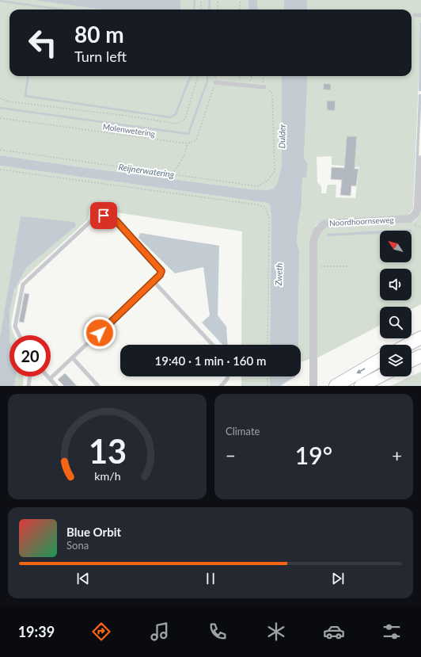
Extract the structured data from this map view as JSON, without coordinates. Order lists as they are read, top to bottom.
{
  "streets": {
    "street": ["Noordhoornseweg"],
    "path": ["Molenwetering"]
  },
  "water": ["Dulder", "Reijnerwatering", "Zweth"],
  "north": "top left",
  "page": {
    "turn": ["80 m", "Turn left"],
    "limit": "20",
    "trip": "19:40 · 1 min · 160 m",
    "tile": "Climate",
    "heat": ["−", "19°", "+"],
    "song": ["Blue Orbit", "Sona"],
    "tabs": "19:39",
    "gauge": ["13", "km/h"]
  }
}
